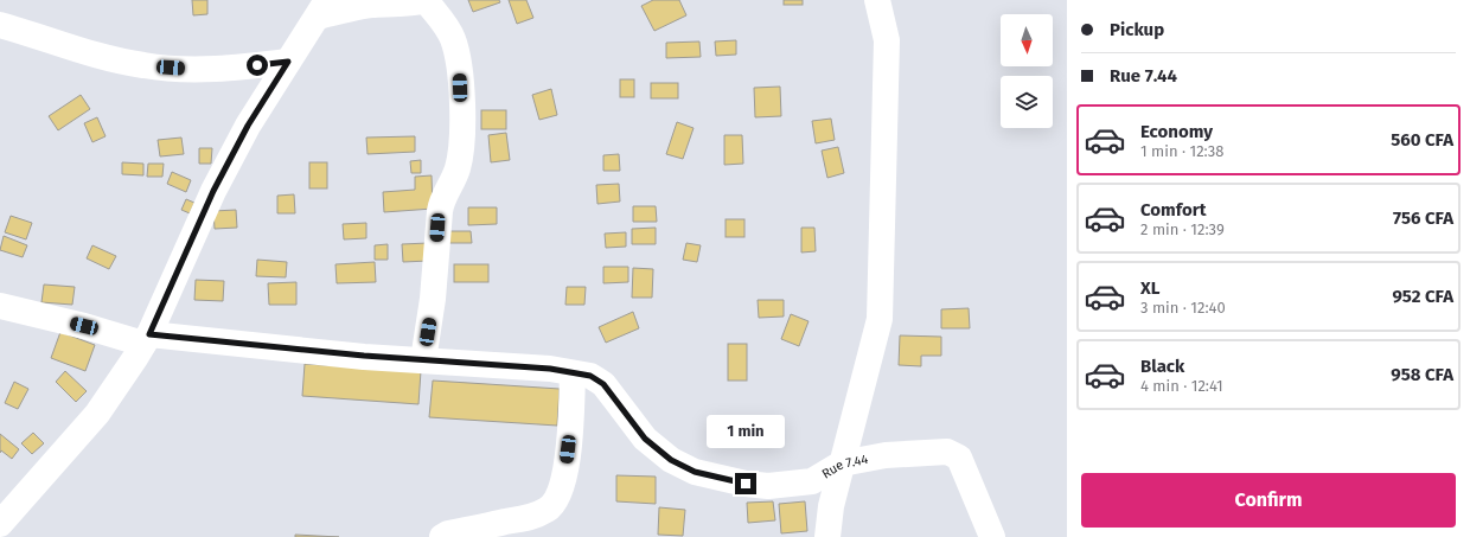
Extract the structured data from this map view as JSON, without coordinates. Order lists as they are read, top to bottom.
{
  "streets": {
    "street": ["Rue 7.44"]
  },
  "north": "bottom",
  "page": {
    "banner": ["Pickup", "Rue 7.44"],
    "list": [
      {
        "name": "Economy",
        "note": "1 min · 12:38",
        "value": "560 CFA"
      },
      {
        "name": "Comfort",
        "note": "2 min · 12:39",
        "value": "756 CFA"
      },
      {
        "name": "XL",
        "note": "3 min · 12:40",
        "value": "952 CFA"
      },
      {
        "name": "Black",
        "note": "4 min · 12:41",
        "value": "958 CFA"
      }
    ],
    "bubble": "1 min",
    "buttons": "Confirm"
  }
}
